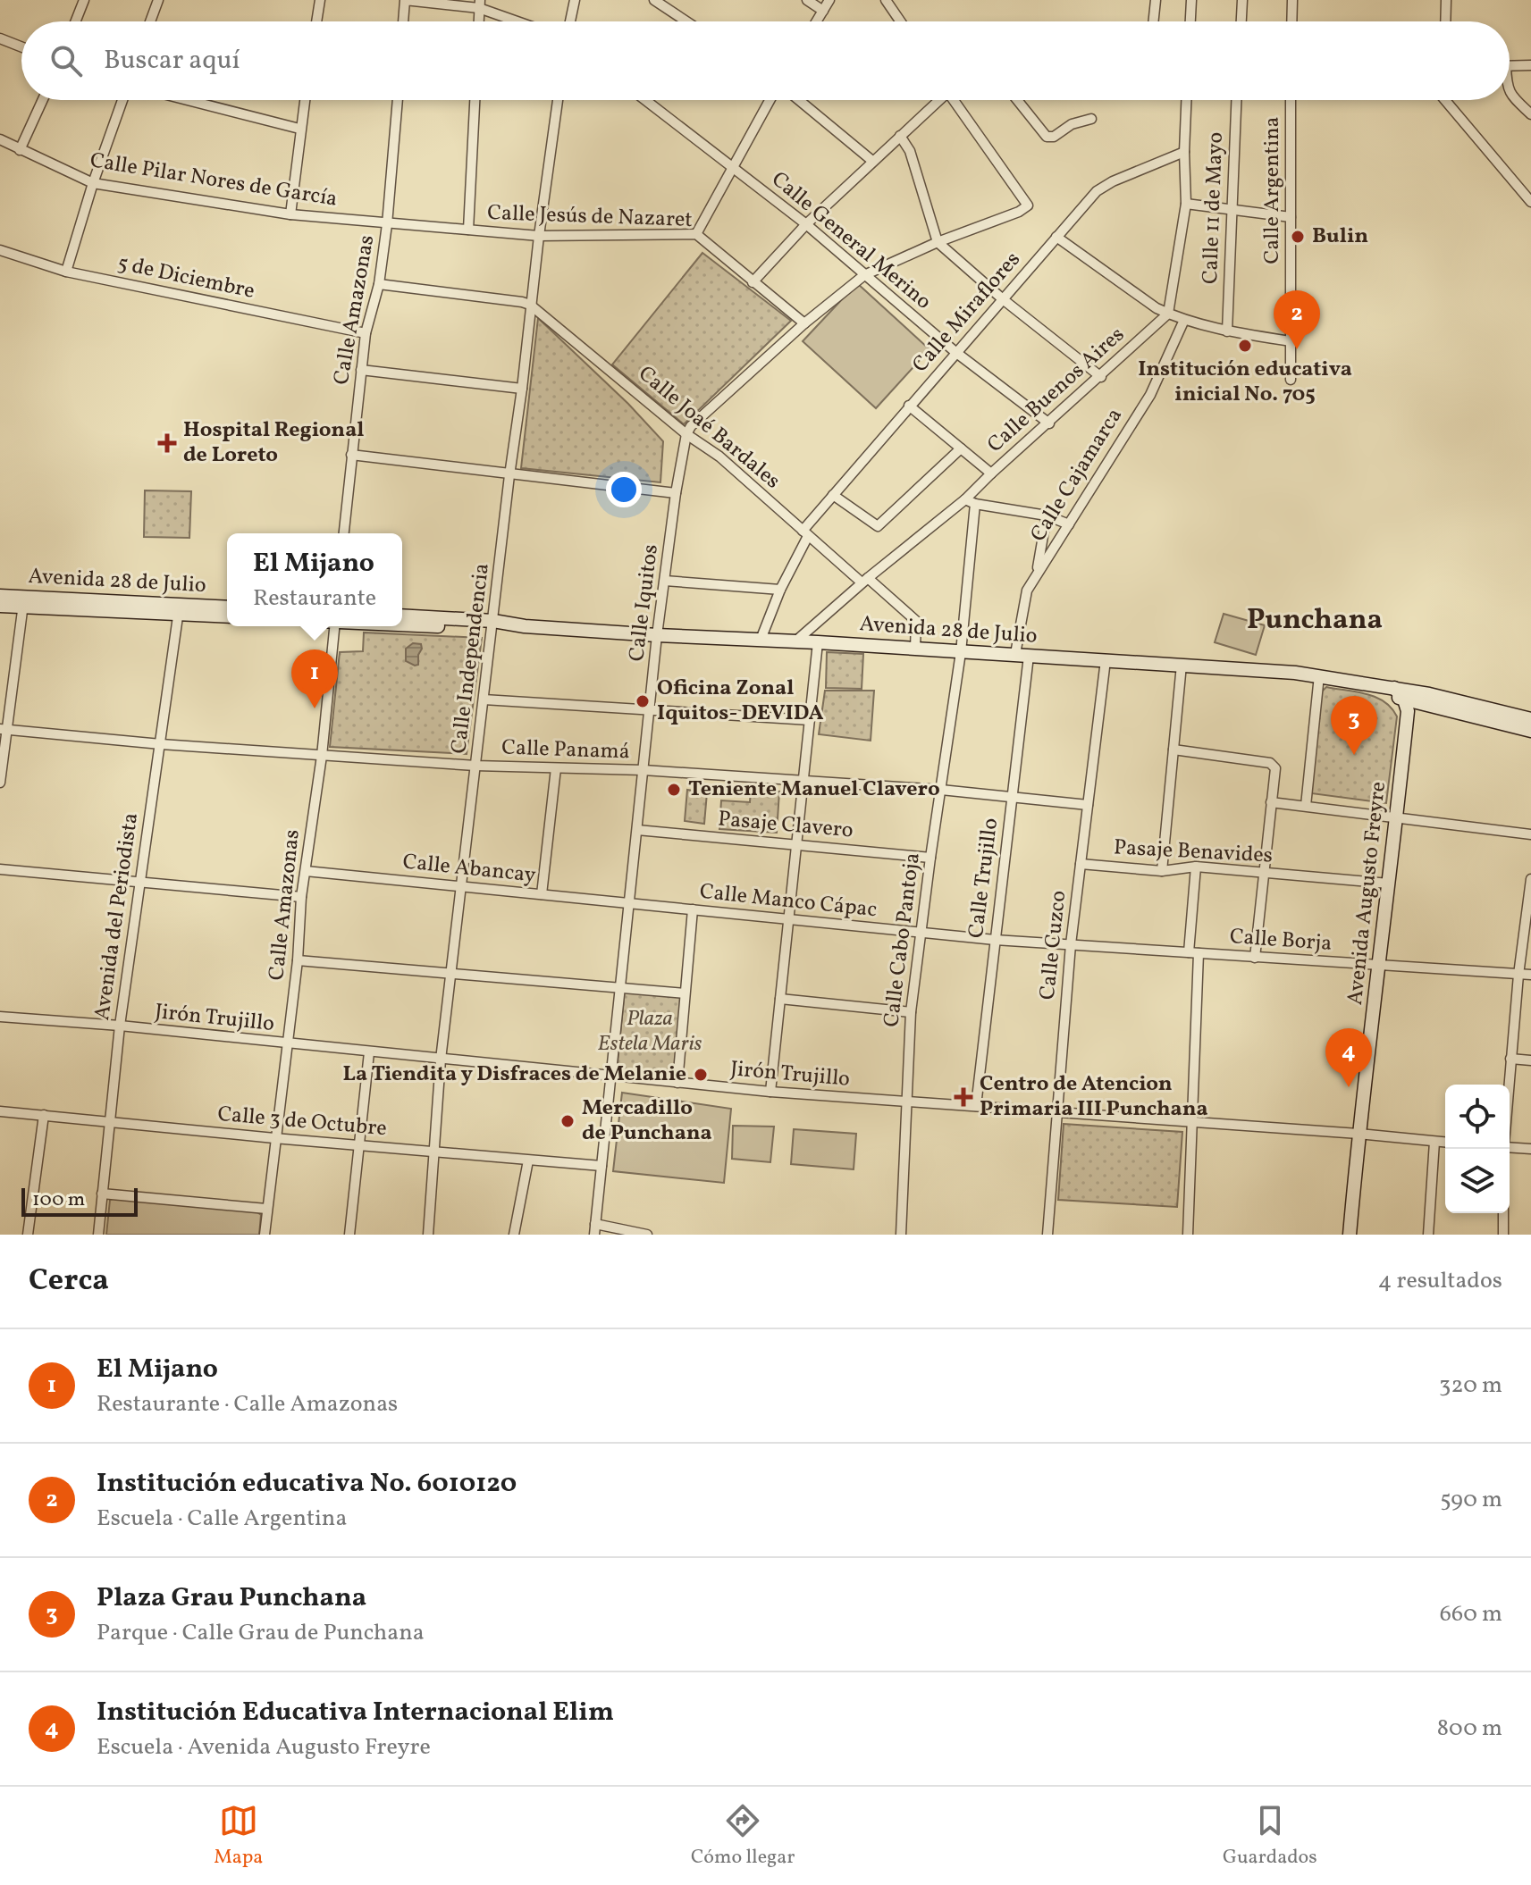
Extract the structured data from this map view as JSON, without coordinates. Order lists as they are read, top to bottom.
{
  "streets": {
    "main road": ["Avenida 28 de Julio", "Avenida Augusto Freyre"],
    "street": [
      "Calle Pilar Nores de García",
      "Calle Argentina",
      "Calle 11 de Mayo",
      "Calle Jesús de Nazaret",
      "Calle General Merino",
      "5 de Diciembre",
      "Calle Amazonas",
      "Calle Miraflores",
      "Calle Buenos Aires",
      "Calle Joaé Bardales",
      "Calle Cajamarca",
      "Calle Iquitos",
      "Calle Independencia",
      "Calle Panamá",
      "Pasaje Clavero",
      "Pasaje Benavides",
      "Calle Abancay",
      "Calle Trujillo",
      "Calle Manco Cápac",
      "Avenida del Periodista",
      "Calle Cabo Pantoja",
      "Calle Borja",
      "Calle Cuzco",
      "Jirón Trujillo",
      "Calle 3 de Octubre"
    ]
  },
  "crossings": [
    ["Calle Pilar Nores de García", "Calle Jesús de Nazaret"],
    ["Calle Pilar Nores de García", "Calle Amazonas"],
    ["Calle Jesús de Nazaret", "Calle Amazonas"],
    ["Calle Jesús de Nazaret", "Calle Independencia"],
    ["Calle General Merino", "Calle Miraflores"],
    ["Calle General Merino", "Calle Buenos Aires"],
    ["5 de Diciembre", "Calle Amazonas"],
    ["Calle Amazonas", "Calle Panamá"],
    ["Calle Amazonas", "Calle Abancay"],
    ["Calle Amazonas", "Jirón Trujillo"],
    ["Calle Amazonas", "Calle 3 de Octubre"],
    ["Calle Miraflores", "Calle Joaé Bardales"],
    ["Calle Miraflores", "Avenida 28 de Julio"],
    ["Calle Buenos Aires", "Calle Joaé Bardales"],
    ["Calle Buenos Aires", "Avenida 28 de Julio"],
    ["Calle Buenos Aires", "Calle Cabo Pantoja"],
    ["Calle Joaé Bardales", "Avenida 28 de Julio"],
    ["Calle Joaé Bardales", "Calle Iquitos"],
    ["Calle Joaé Bardales", "Calle Independencia"],
    ["Calle Cajamarca", "Avenida 28 de Julio"],
    ["Calle Cajamarca", "Calle Trujillo"],
    ["Avenida 28 de Julio", "Calle Iquitos"],
    ["Avenida 28 de Julio", "Calle Independencia"],
    ["Avenida 28 de Julio", "Calle Trujillo"],
    ["Avenida 28 de Julio", "Avenida Augusto Freyre"],
    ["Avenida 28 de Julio", "Avenida del Periodista"],
    ["Avenida 28 de Julio", "Calle Cabo Pantoja"],
    ["Avenida 28 de Julio", "Calle Cuzco"],
    ["Calle Iquitos", "Calle Panamá"],
    ["Calle Iquitos", "Pasaje Clavero"],
    ["Calle Iquitos", "Calle Abancay"],
    ["Calle Iquitos", "Calle Manco Cápac"],
    ["Calle Iquitos", "Jirón Trujillo"],
    ["Calle Iquitos", "Calle 3 de Octubre"],
    ["Calle Independencia", "Calle Panamá"],
    ["Calle Independencia", "Calle Abancay"],
    ["Calle Independencia", "Jirón Trujillo"],
    ["Calle Independencia", "Calle 3 de Octubre"],
    ["Calle Panamá", "Calle Trujillo"],
    ["Calle Panamá", "Avenida del Periodista"],
    ["Calle Panamá", "Calle Cabo Pantoja"],
    ["Calle Panamá", "Calle Cuzco"],
    ["Pasaje Clavero", "Calle Cabo Pantoja"],
    ["Pasaje Benavides", "Avenida Augusto Freyre"],
    ["Pasaje Benavides", "Calle Cuzco"],
    ["Calle Abancay", "Calle Manco Cápac"],
    ["Calle Trujillo", "Calle Manco Cápac"],
    ["Calle Trujillo", "Jirón Trujillo"],
    ["Avenida Augusto Freyre", "Calle Borja"],
    ["Avenida Augusto Freyre", "Jirón Trujillo"],
    ["Calle Manco Cápac", "Calle Cabo Pantoja"],
    ["Calle Manco Cápac", "Calle Borja"],
    ["Calle Manco Cápac", "Calle Cuzco"],
    ["Avenida del Periodista", "Jirón Trujillo"],
    ["Avenida del Periodista", "Calle 3 de Octubre"],
    ["Calle Cabo Pantoja", "Jirón Trujillo"],
    ["Calle Borja", "Calle Cuzco"],
    ["Calle Cuzco", "Jirón Trujillo"]
  ],
  "districts": ["Punchana"],
  "parks": ["Plaza Estela Maris"],
  "places": {
    "other": [
      "Bulin",
      "Institución educativa inicial No. 705",
      "Oficina Zonal Iquitos- DEVIDA",
      "Teniente Manuel Clavero",
      "La Tiendita y Disfraces de Melanie",
      "Mercadillo de Punchana"
    ],
    "health": ["Hospital Regional de Loreto", "Centro de Atencion Primaria III Punchana"]
  },
  "scale_bar": "100 m",
  "page": {
    "search": "Buscar aquí",
    "pins": [
      "2",
      "1",
      "3",
      "4"
    ],
    "popup": ["El Mijano", "Restaurante"],
    "scale": "100 m",
    "heading": ["Cerca", "4 resultados"],
    "list": [
      {
        "mark": "1",
        "name": "El Mijano",
        "note": "Restaurante · Calle Amazonas",
        "value": "320 m"
      },
      {
        "mark": "2",
        "name": "Institución educativa No. 6010120",
        "note": "Escuela · Calle Argentina",
        "value": "590 m"
      },
      {
        "mark": "3",
        "name": "Plaza Grau Punchana",
        "note": "Parque · Calle Grau de Punchana",
        "value": "660 m"
      },
      {
        "mark": "4",
        "name": "Institución Educativa Internacional Elim",
        "note": "Escuela · Avenida Augusto Freyre",
        "value": "800 m"
      }
    ],
    "nav": ["Mapa", "Cómo llegar", "Guardados"]
  }
}
